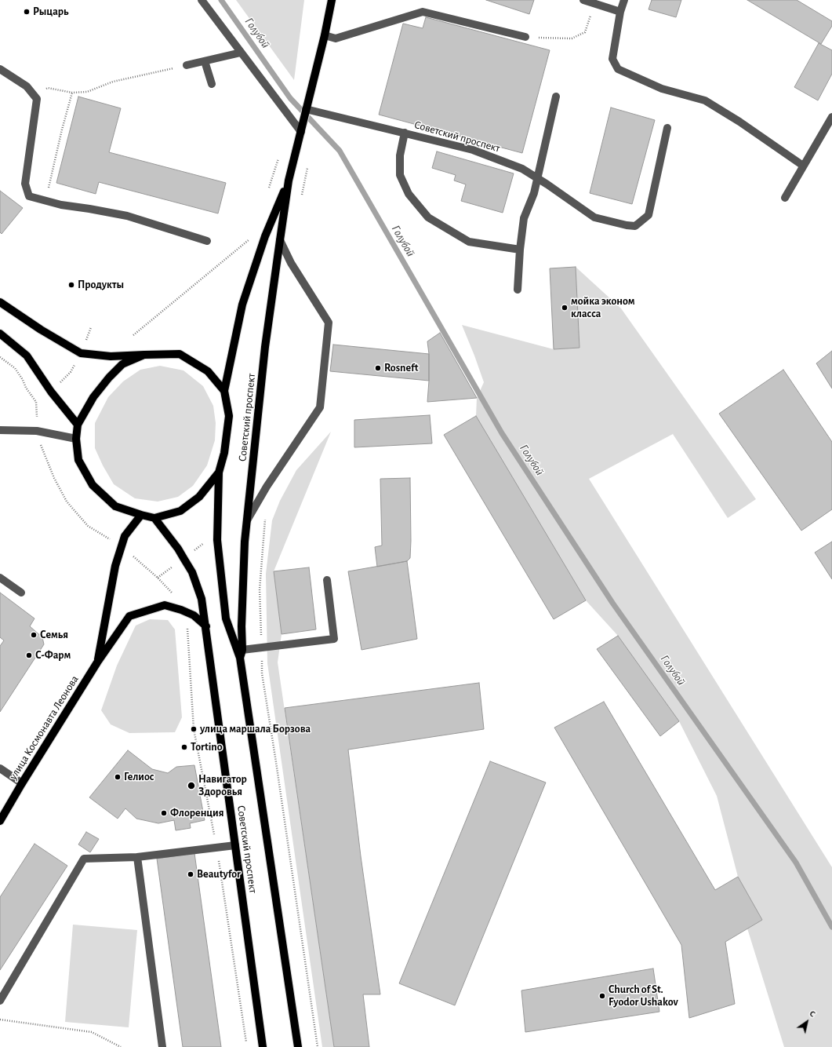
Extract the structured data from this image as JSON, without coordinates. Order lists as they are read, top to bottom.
{
  "streets": {
    "main road": ["Советский проспект", "улица Космонавта Леонова"]
  },
  "crossings": [
    ["Советский проспект", "улица Космонавта Леонова"]
  ],
  "water": ["Голубой"],
  "places": [
    "Рыцарь",
    "Продукты",
    "мойка эконом класса",
    "Rosneft",
    "Семья",
    "С-Фарм",
    "улица маршала Борзова",
    "Tortino",
    "Гелиос",
    "Навигатор Здоровья",
    "Флоренция",
    "Beautyfor",
    "Church of St. Fyodor Ushakov"
  ],
  "north": "top right"
}
